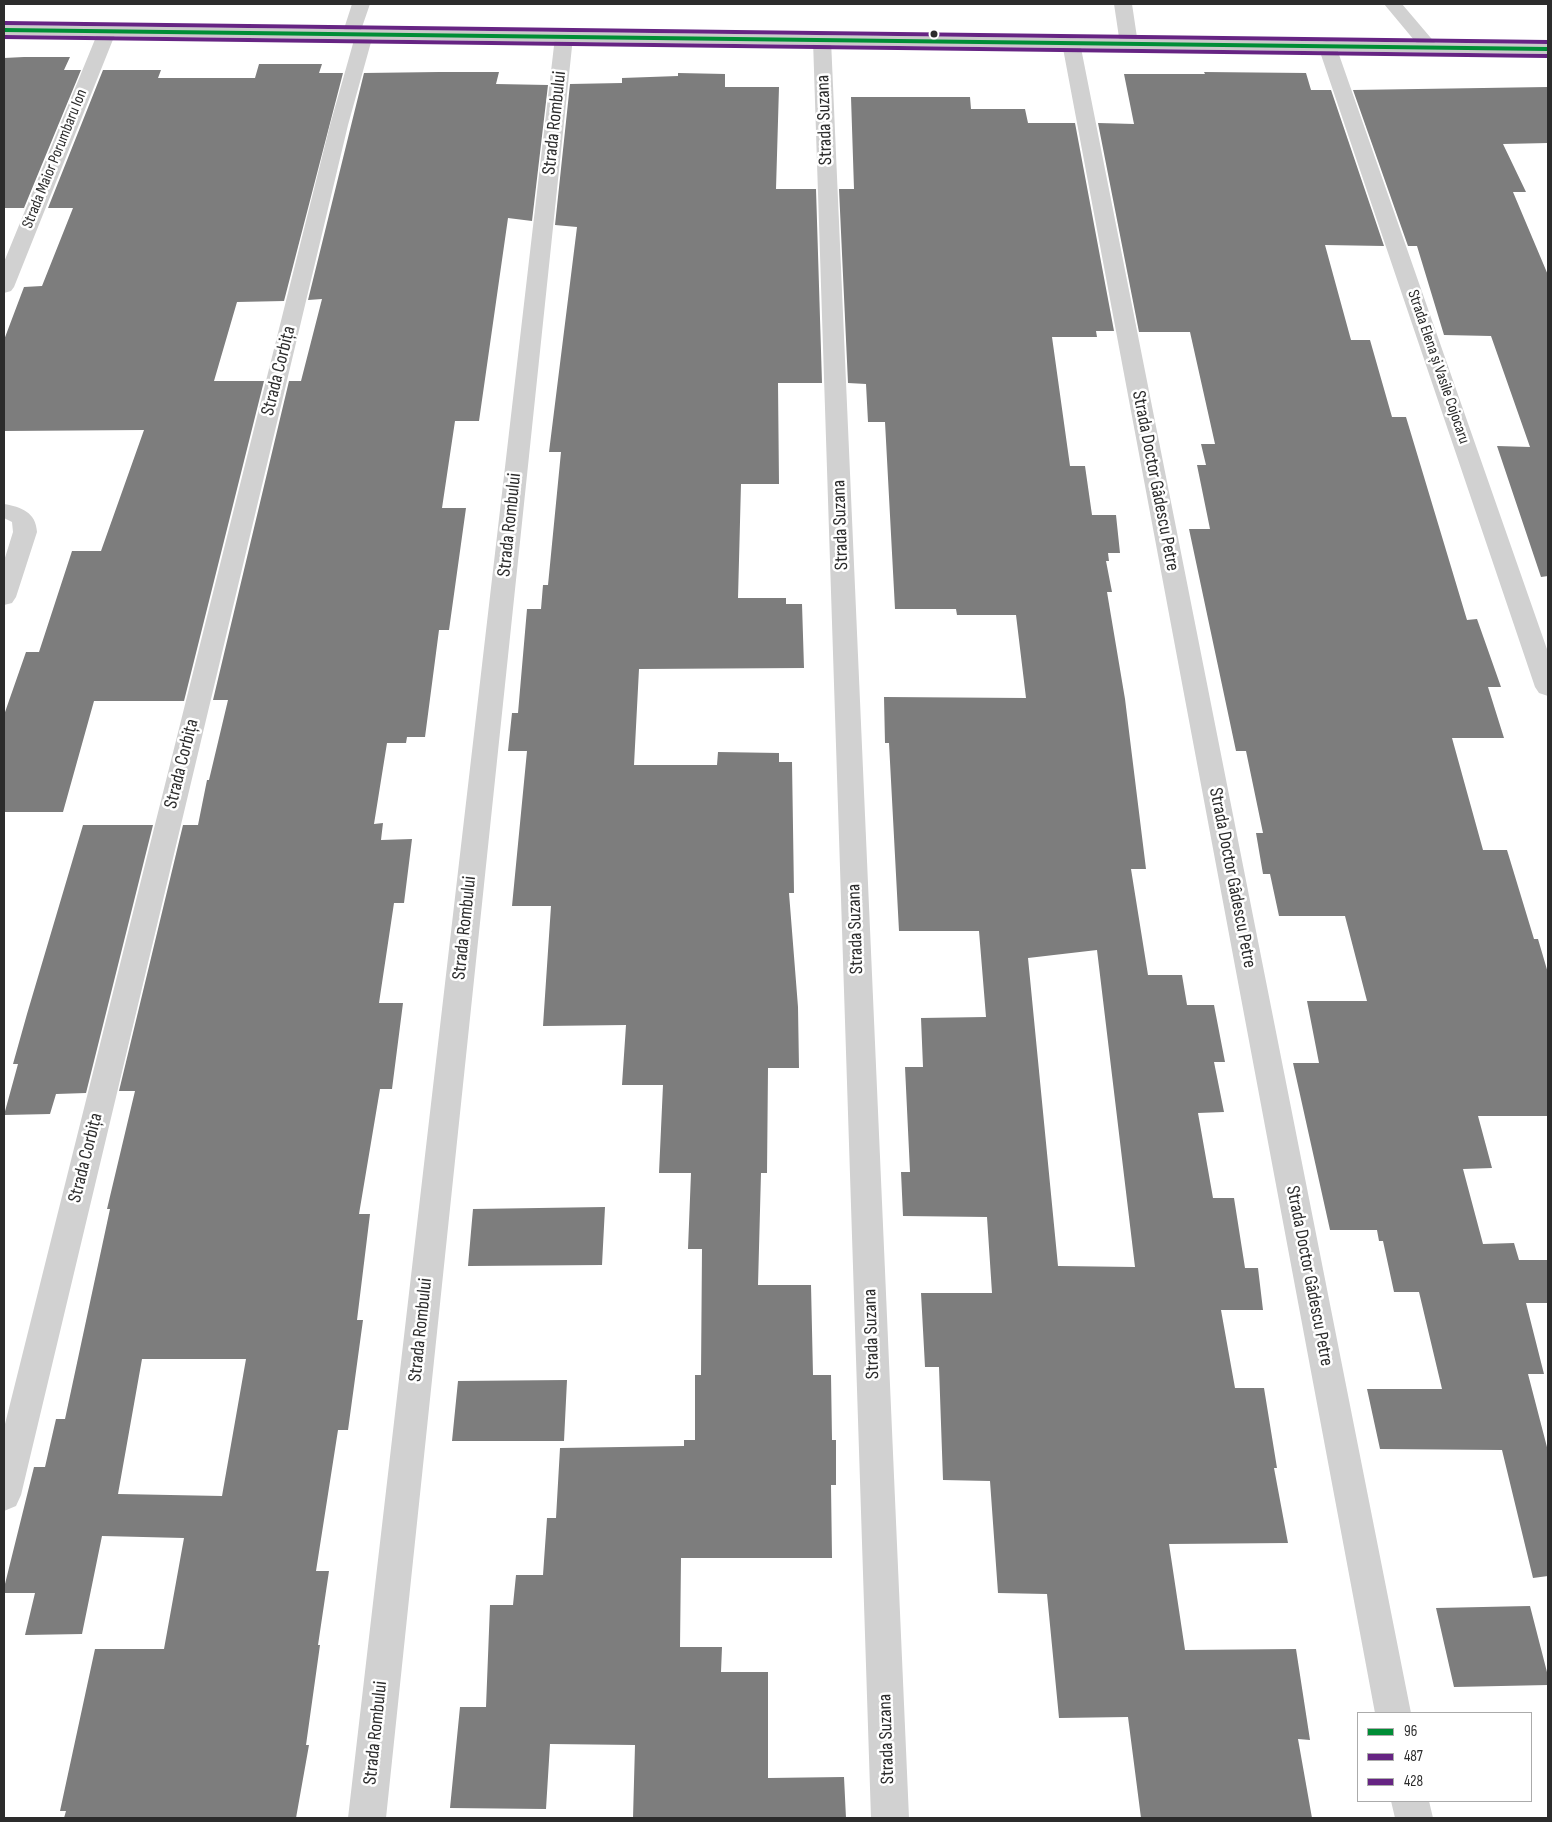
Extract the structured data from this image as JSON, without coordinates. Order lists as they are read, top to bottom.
{
  "streets": {
    "street": [
      "Strada Suzana",
      "Strada Rombului",
      "Strada Maior Porumbaru Ion",
      "Strada Elena și Vasile Cojocaru",
      "Strada Corbița",
      "Strada Doctor Gâdescu Petre"
    ]
  },
  "lines": ["transit line 428", "transit line 96", "transit line 487"],
  "legend": ["96", "487", "428"]
}
